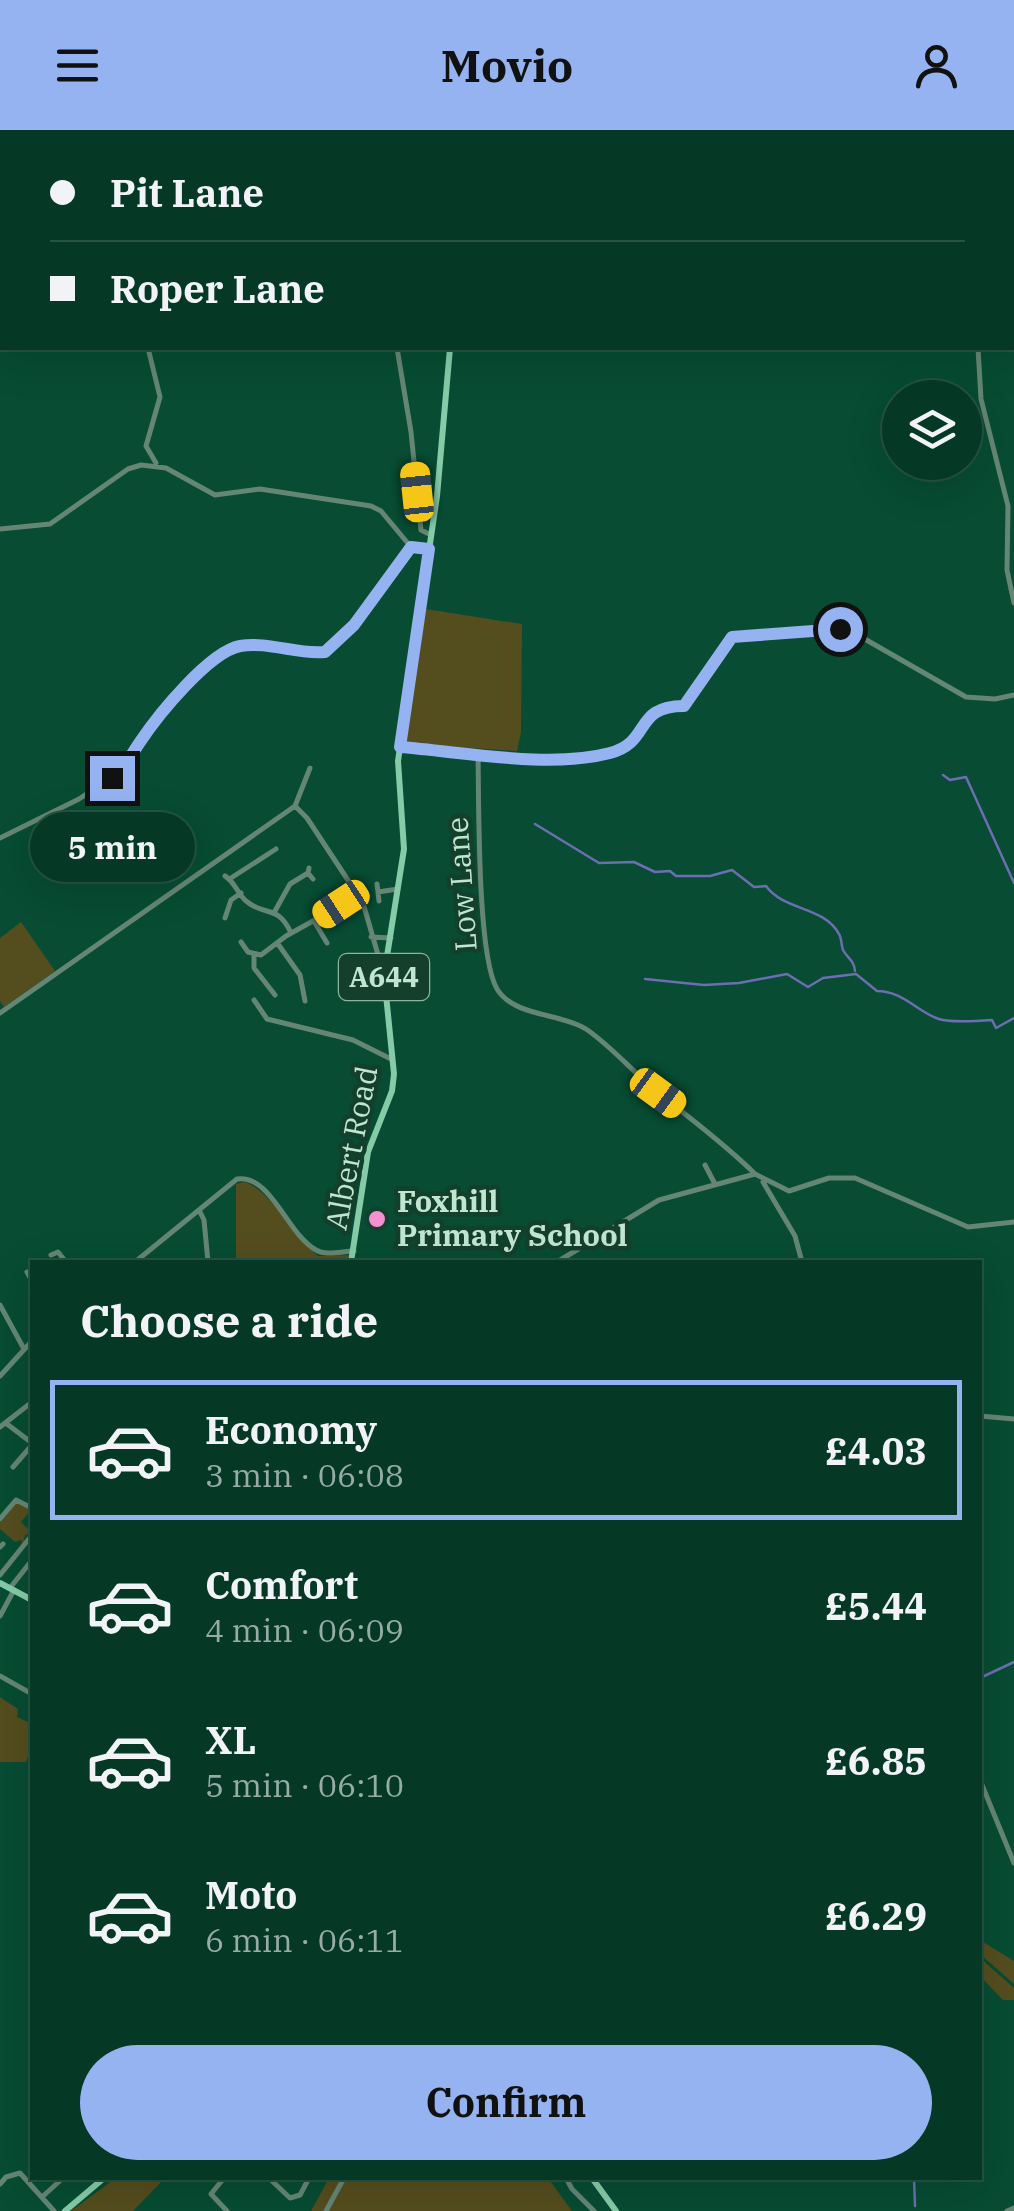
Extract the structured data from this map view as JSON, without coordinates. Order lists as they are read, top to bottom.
{
  "streets": {
    "main road": ["A644", "Albert Road"],
    "street": ["Low Lane"]
  },
  "crossings": [
    ["A644", "Albert Road"]
  ],
  "places": ["Foxhill Primary School"],
  "page": {
    "header": "Movio",
    "banner": ["Pit Lane", "Roper Lane"],
    "bubble": "5 min",
    "heading": "Choose a ride",
    "list": [
      {
        "name": "Economy",
        "note": "3 min · 06:08",
        "value": "£4.03"
      },
      {
        "name": "Comfort",
        "note": "4 min · 06:09",
        "value": "£5.44"
      },
      {
        "name": "XL",
        "note": "5 min · 06:10",
        "value": "£6.85"
      },
      {
        "name": "Moto",
        "note": "6 min · 06:11",
        "value": "£6.29"
      }
    ],
    "buttons": "Confirm"
  }
}
